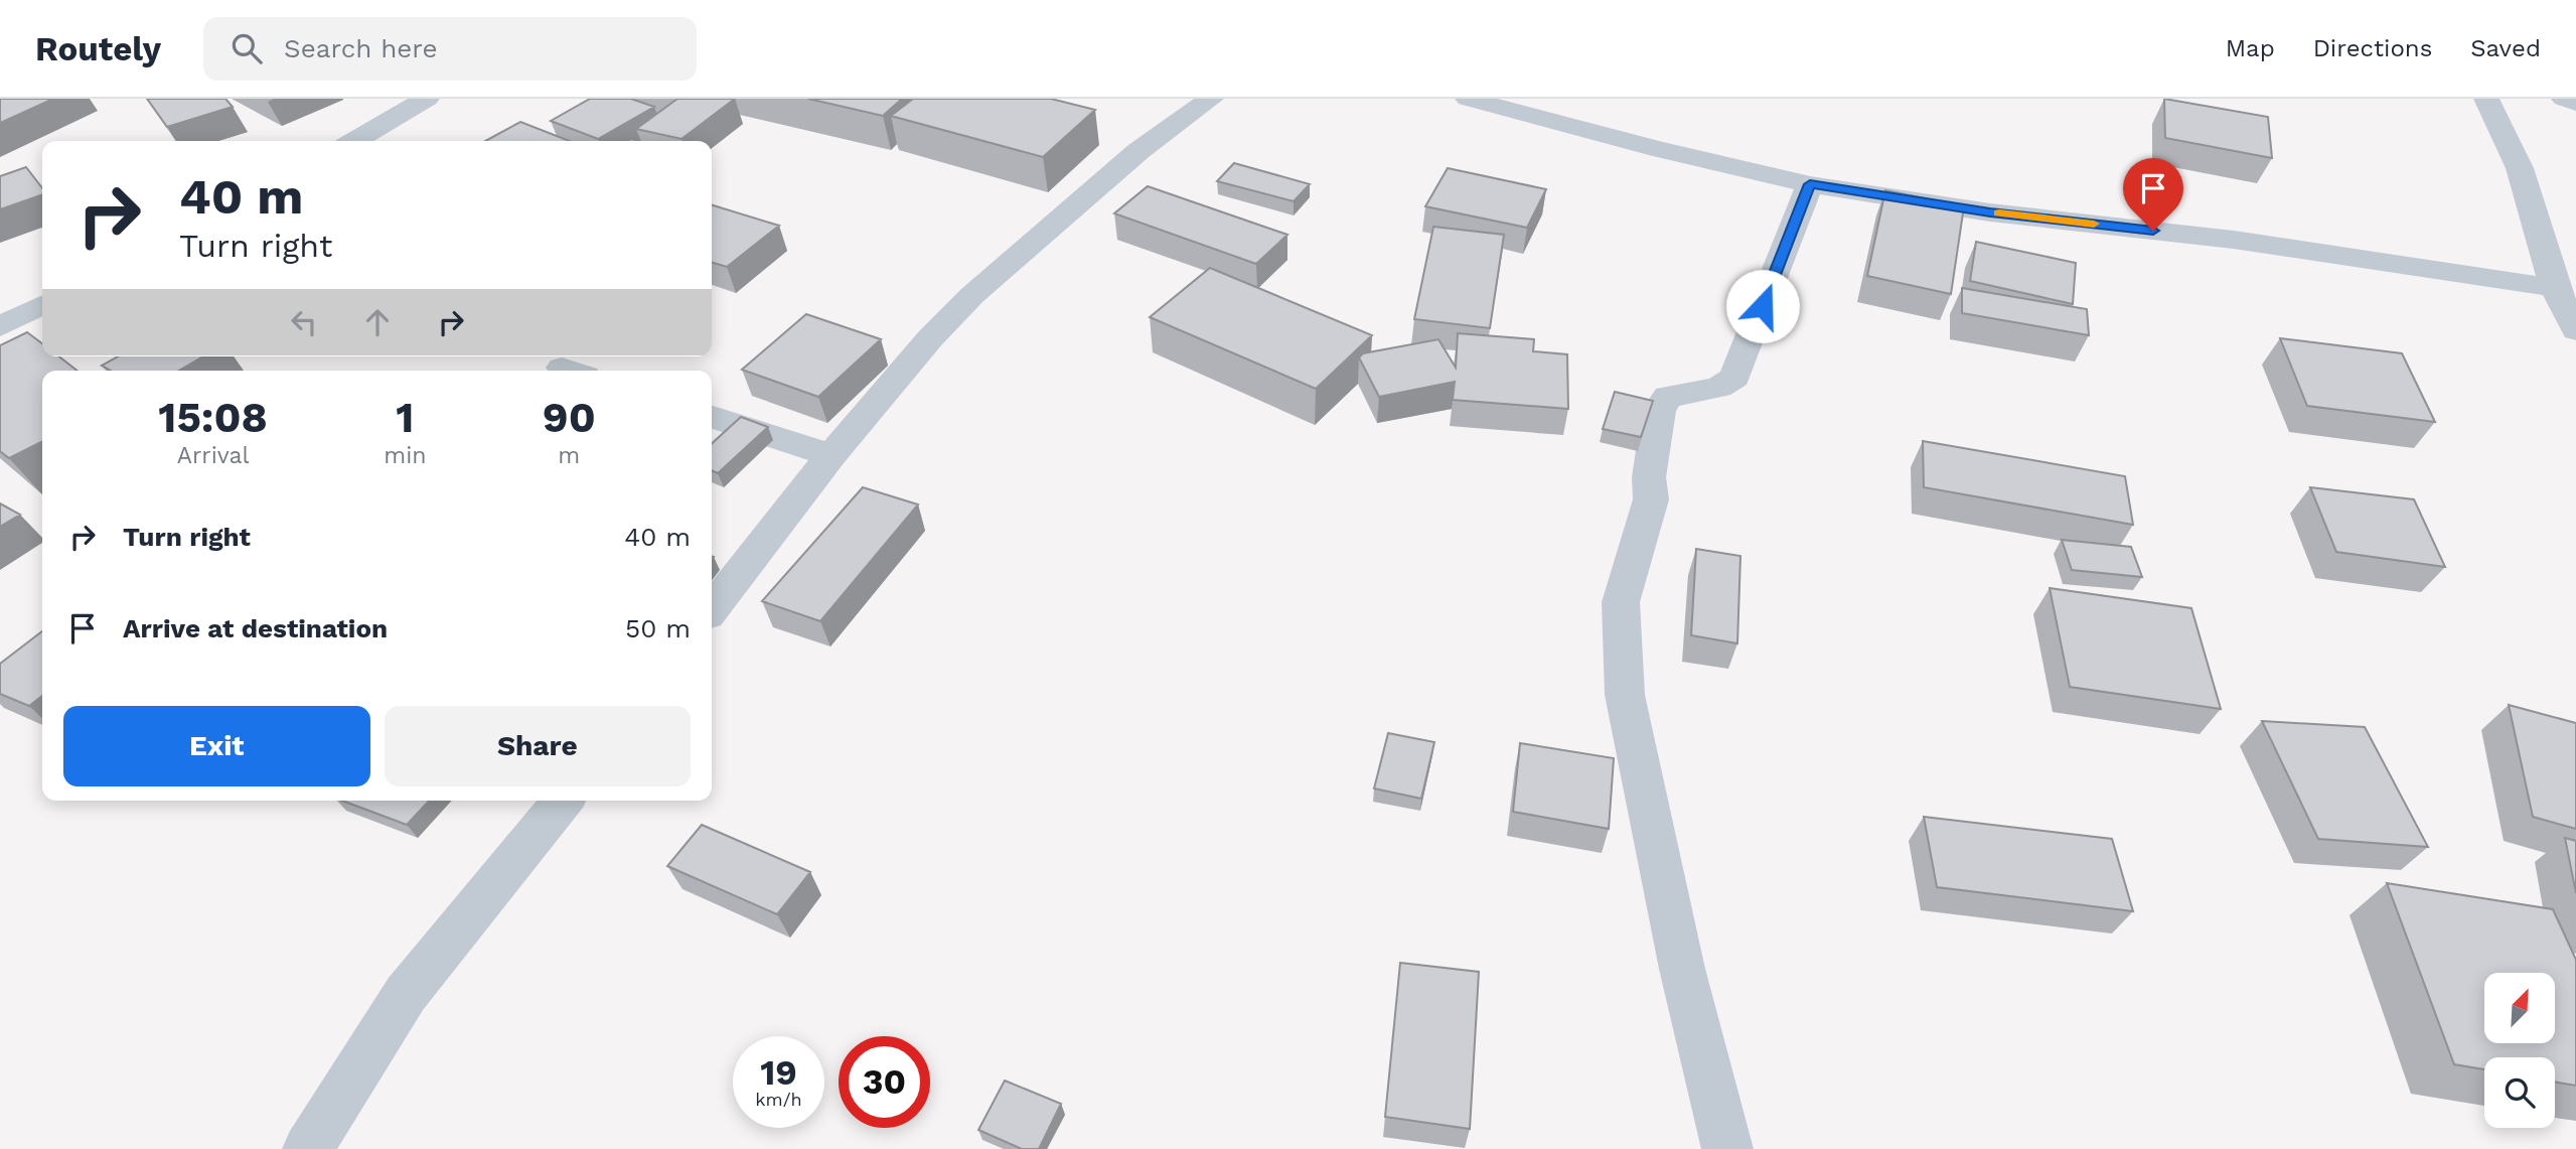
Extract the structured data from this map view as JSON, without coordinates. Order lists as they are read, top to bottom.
{
  "north": "top right",
  "page": {
    "header": "Routely",
    "search": "Search here",
    "nav": ["Map", "Directions", "Saved"],
    "turn": ["40 m", "Turn right"],
    "eta": [
      "15:08",
      "Arrival",
      "1",
      "min",
      "90",
      "m"
    ],
    "list": [
      {
        "name": "Turn right",
        "value": "40 m"
      },
      {
        "name": "Arrive at destination",
        "value": "50 m"
      }
    ],
    "buttons": ["Exit", "Share"],
    "speed": "19 km/h",
    "limit": "30"
  }
}
